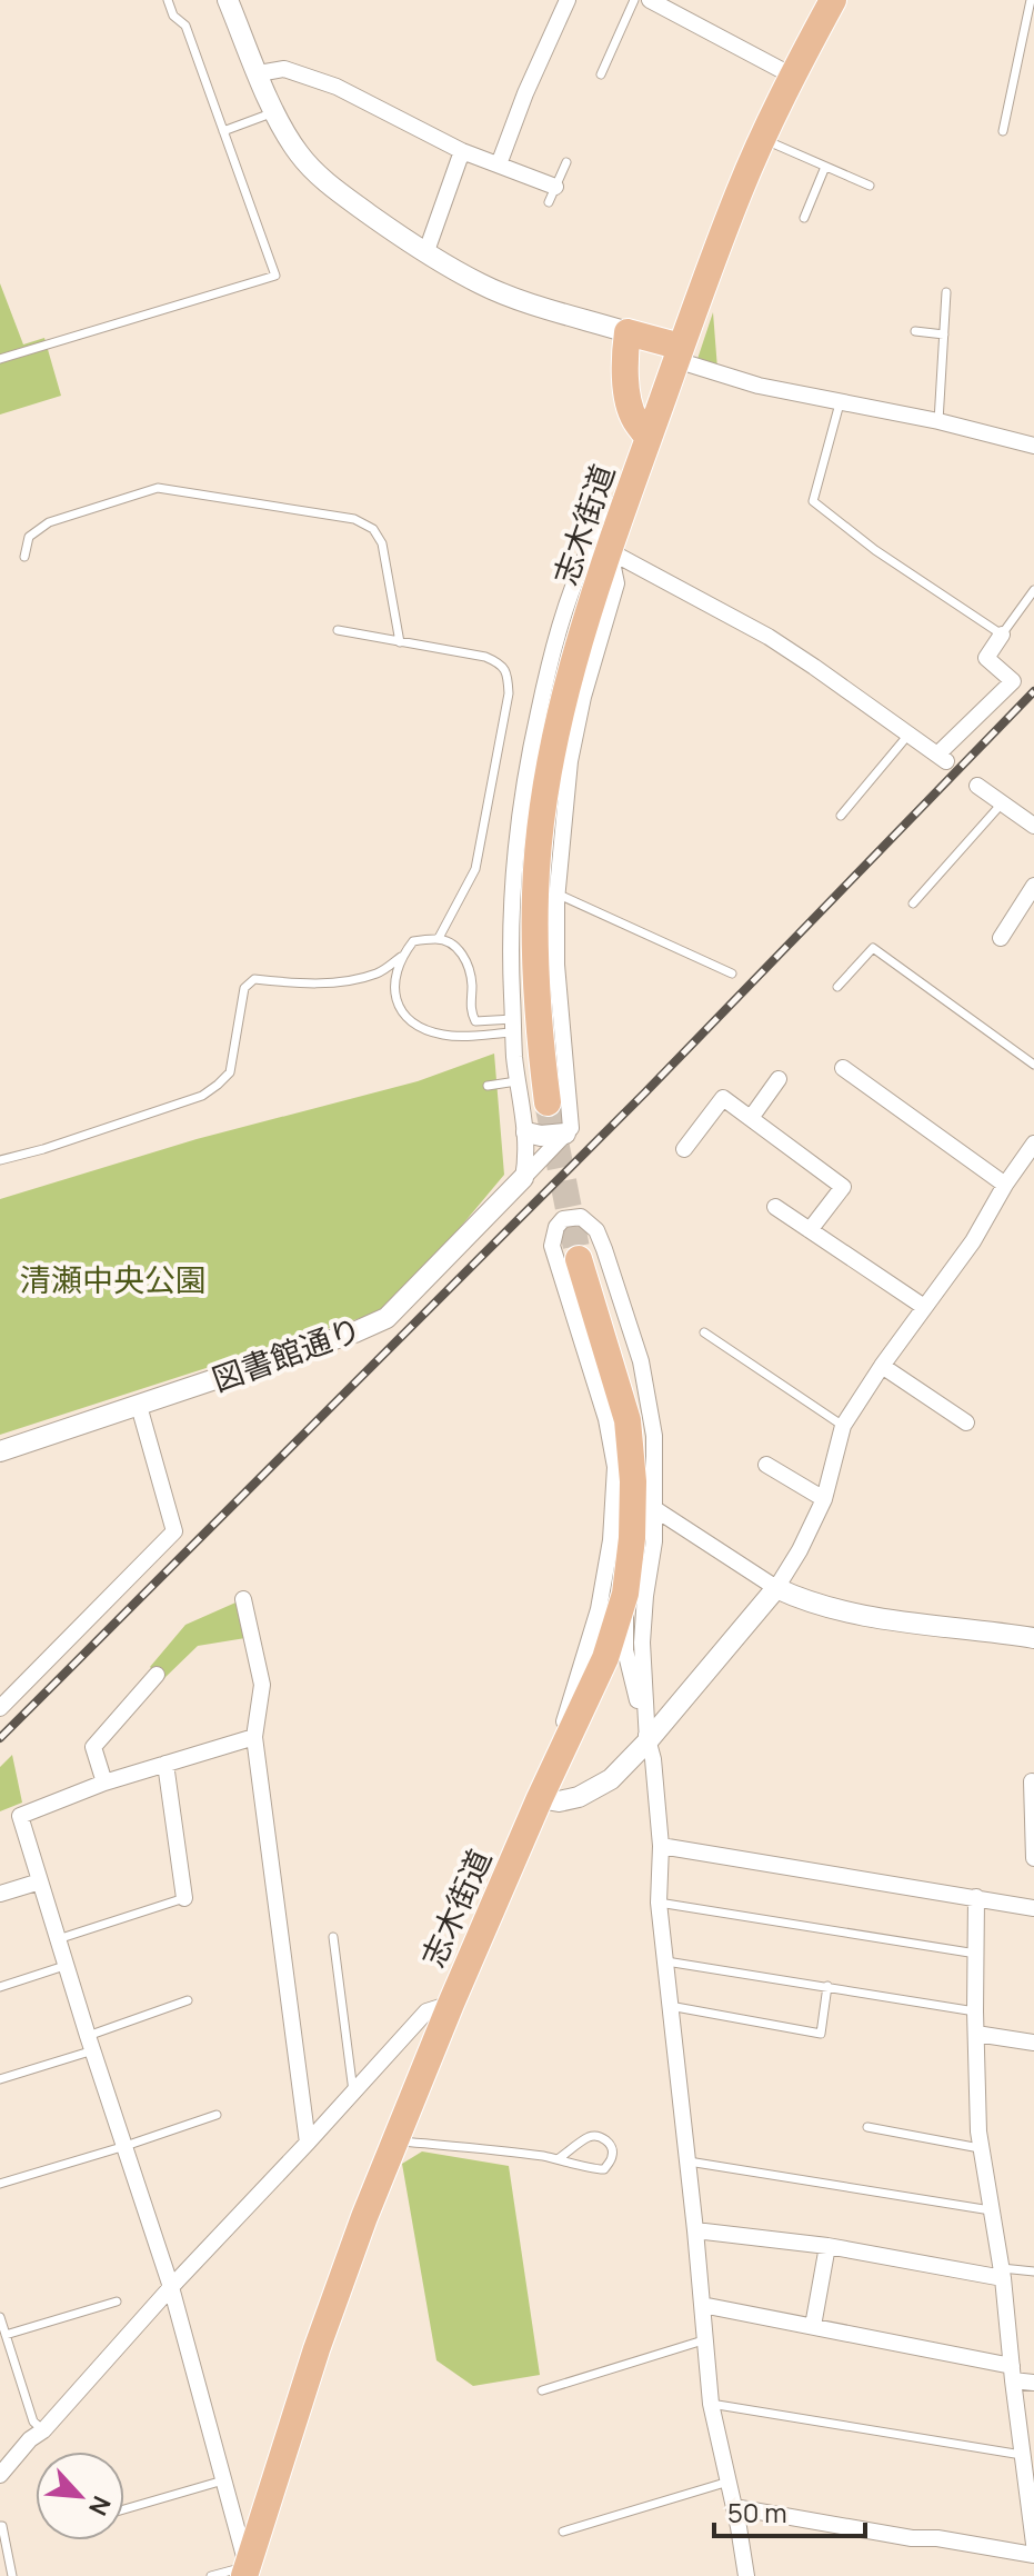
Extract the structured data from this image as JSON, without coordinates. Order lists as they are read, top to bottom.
{
  "streets": {
    "main road": ["志木街道"],
    "street": ["図書館通り"]
  },
  "parks": ["清瀬中央公園"],
  "scale_bar": "50 m",
  "north": "bottom right"
}
